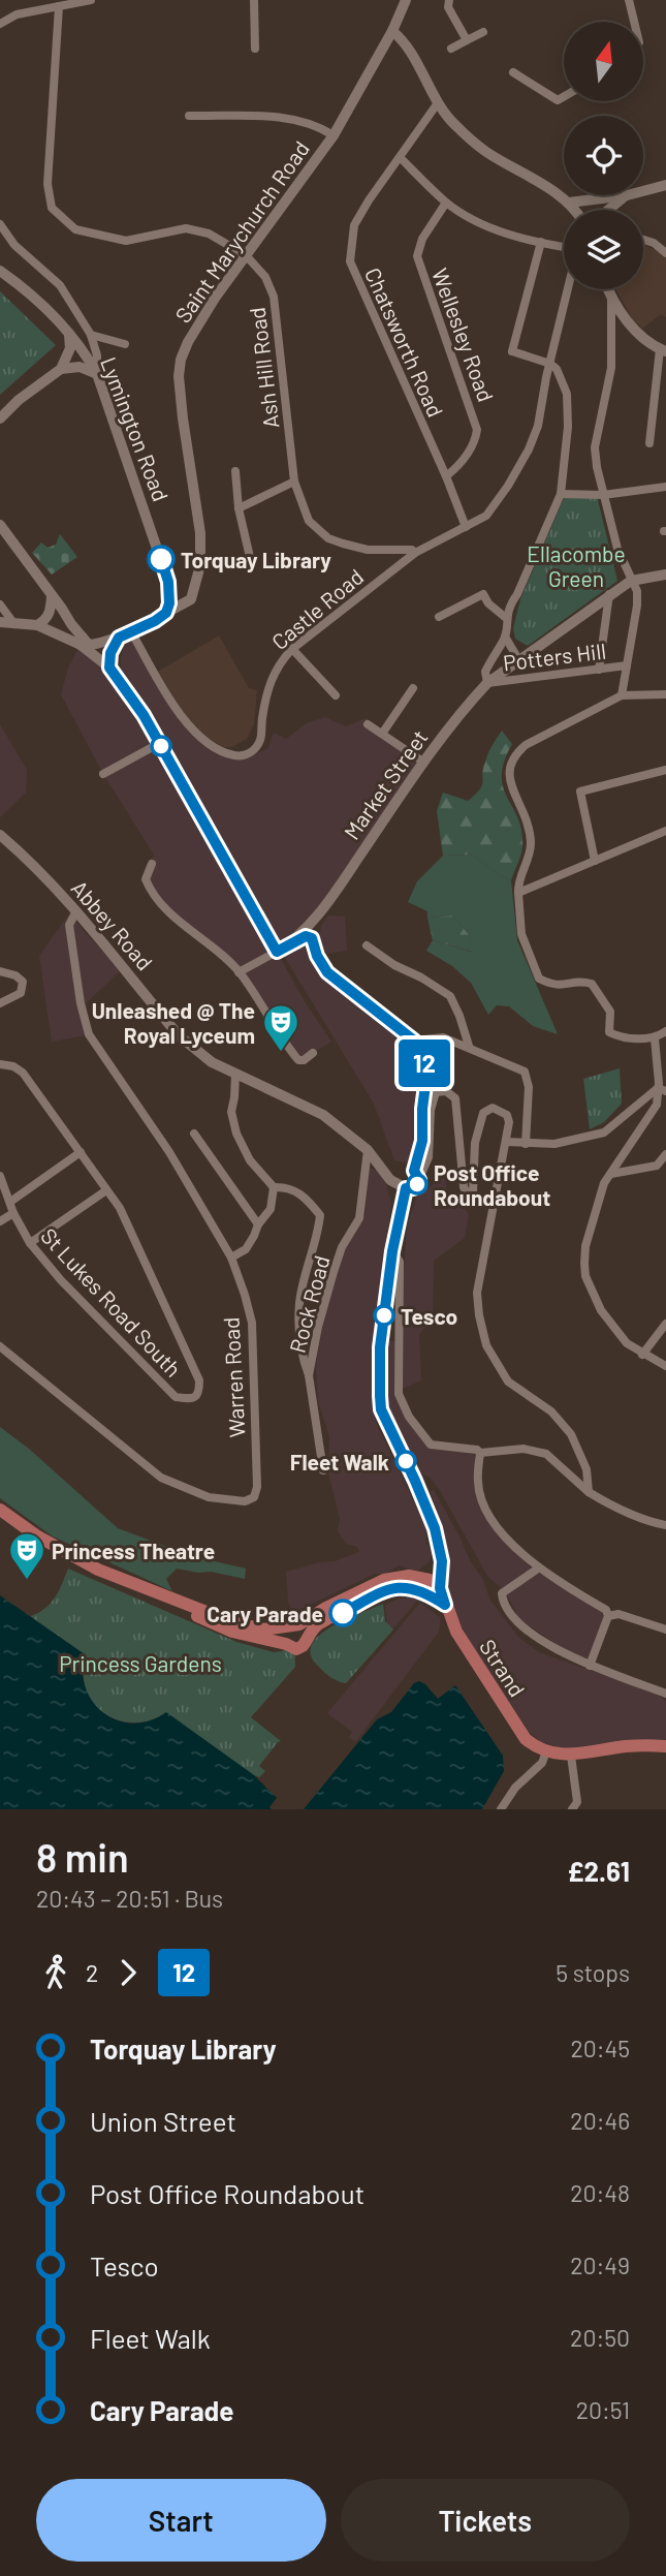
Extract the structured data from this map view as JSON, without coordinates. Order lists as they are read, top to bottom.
{
  "streets": {
    "main road": ["Strand"],
    "street": [
      "Saint Marychurch Road",
      "Wellesley Road",
      "Chatsworth Road",
      "Ash Hill Road",
      "Lymington Road",
      "Castle Road",
      "Potters Hill",
      "Market Street",
      "Abbey Road",
      "St Lukes Road South",
      "Rock Road",
      "Warren Road"
    ]
  },
  "crossings": [
    ["Saint Marychurch Road", "Ash Hill Road"],
    ["Wellesley Road", "Chatsworth Road"],
    ["Chatsworth Road", "Castle Road"],
    ["Ash Hill Road", "Castle Road"],
    ["Potters Hill", "Market Street"],
    ["Abbey Road", "Rock Road"],
    ["Abbey Road", "Warren Road"]
  ],
  "parks": ["Ellacombe Green", "Princess Gardens"],
  "places": {
    "other": [
      "Torquay Library",
      "Post Office Roundabout",
      "Tesco",
      "Fleet Walk",
      "Cary Parade"
    ],
    "theatre": ["Unleashed @ The Royal Lyceum", "Princess Theatre"]
  },
  "lines": ["bus line 12"],
  "north": "top",
  "page": {
    "on_map": "12",
    "heading": ["8 min", "20:43 – 20:51 · Bus", "£2.61"],
    "legs": ["2", "12", "5 stops"],
    "list": [
      {
        "name": "Torquay Library",
        "value": "20:45"
      },
      {
        "name": "Union Street",
        "value": "20:46"
      },
      {
        "name": "Post Office Roundabout",
        "value": "20:48"
      },
      {
        "name": "Tesco",
        "value": "20:49"
      },
      {
        "name": "Fleet Walk",
        "value": "20:50"
      },
      {
        "name": "Cary Parade",
        "value": "20:51"
      }
    ],
    "buttons": ["Start", "Tickets"]
  }
}
